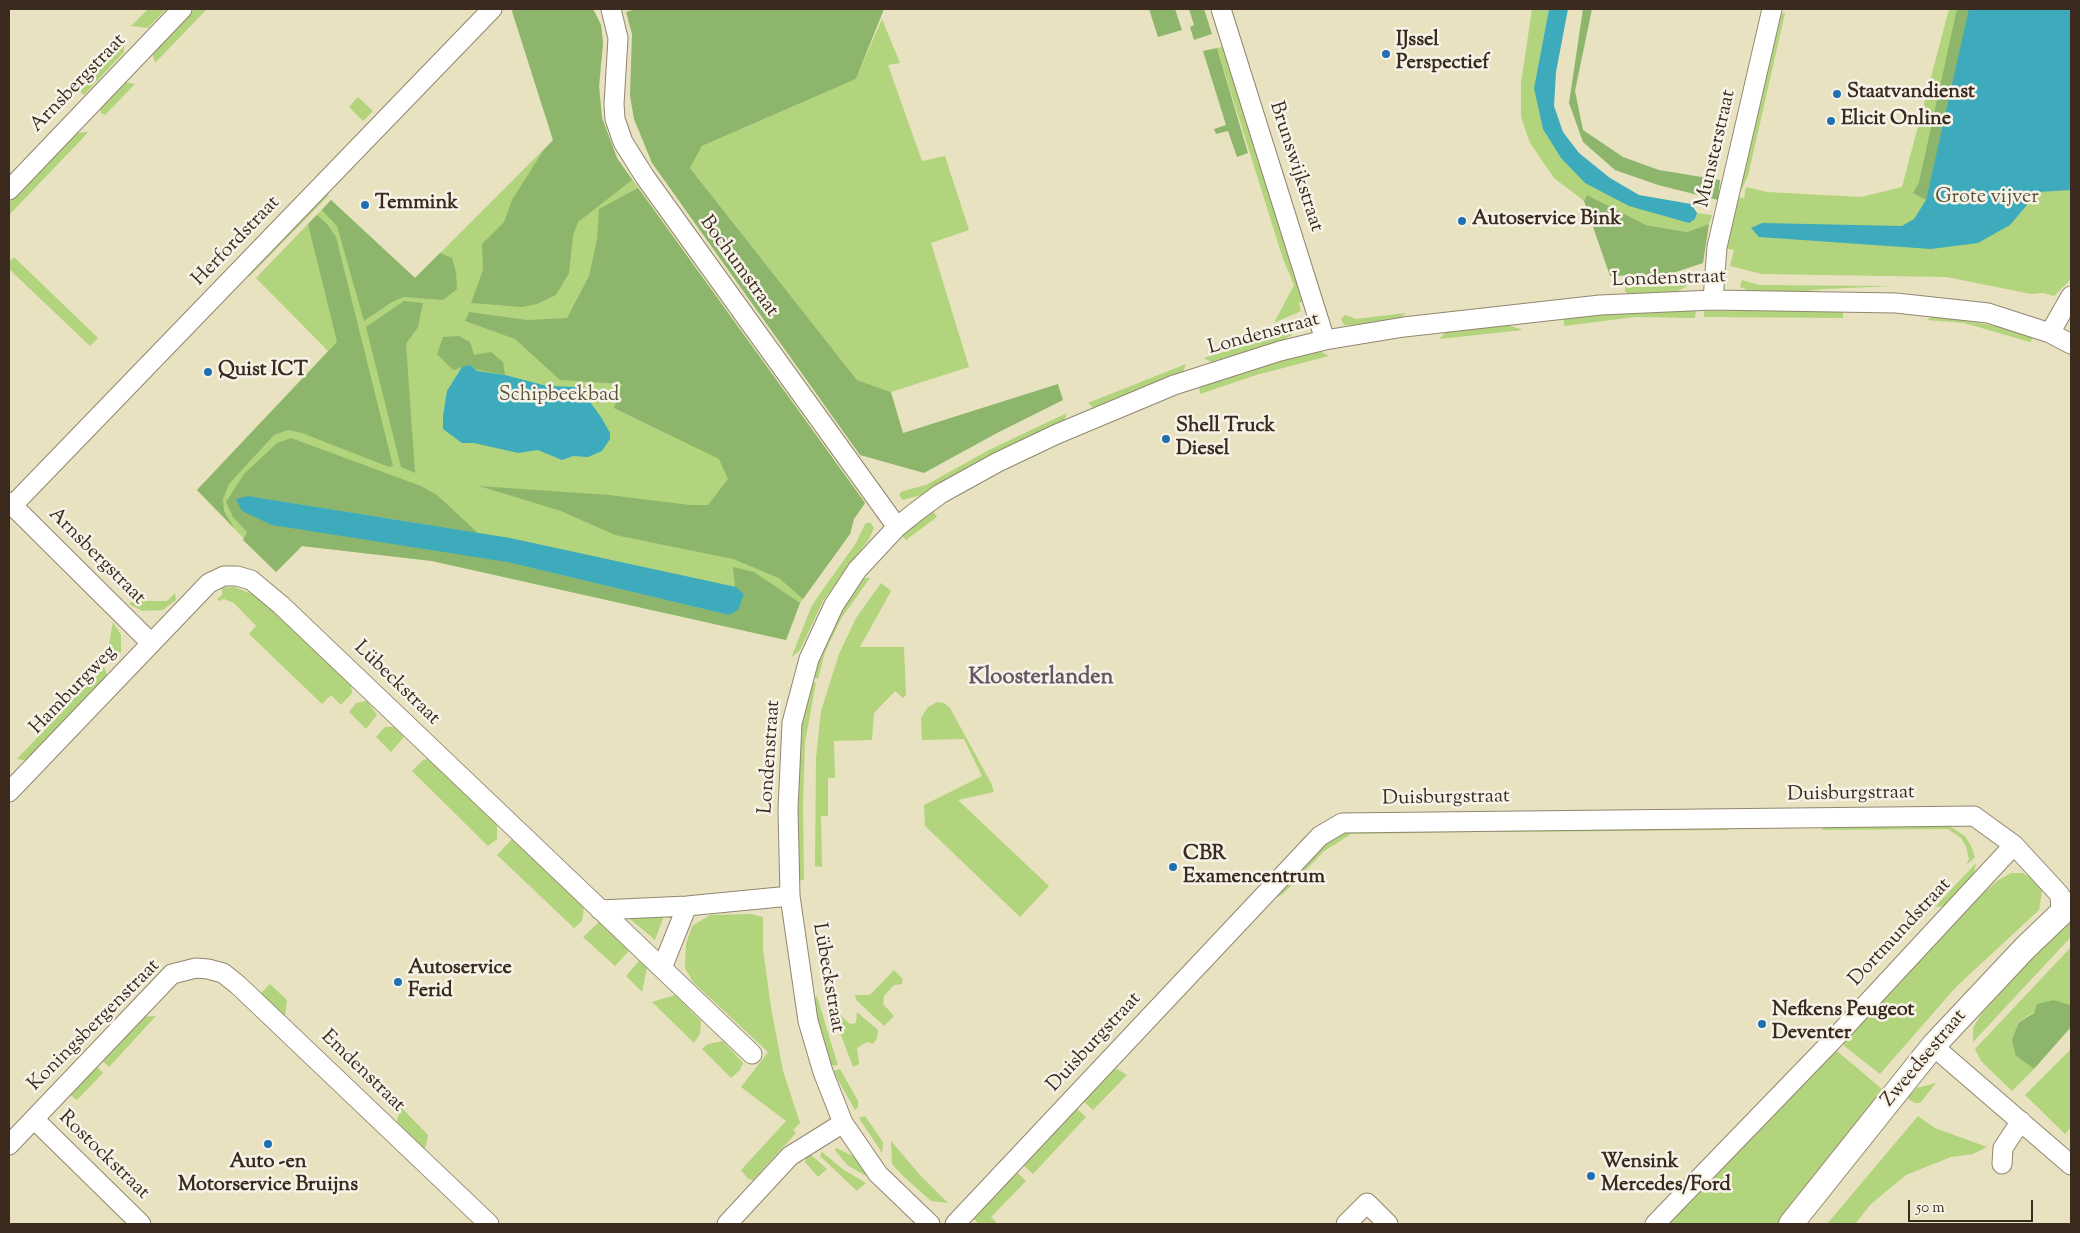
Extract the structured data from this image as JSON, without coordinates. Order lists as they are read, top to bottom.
{
  "streets": {
    "street": [
      "Arnsbergstraat",
      "Munsterstraat",
      "Brunswijkstraat",
      "Herfordstraat",
      "Bochumstraat",
      "Londenstraat",
      "Lübeckstraat",
      "Hamburgweg",
      "Duisburgstraat",
      "Dortmundstraat",
      "Koningsbergenstraat",
      "Zweedsestraat",
      "Emdenstraat",
      "Rostockstraat"
    ]
  },
  "crossings": [
    ["Arnsbergstraat", "Herfordstraat"],
    ["Arnsbergstraat", "Lübeckstraat"],
    ["Arnsbergstraat", "Hamburgweg"],
    ["Munsterstraat", "Londenstraat"],
    ["Brunswijkstraat", "Londenstraat"],
    ["Bochumstraat", "Londenstraat"],
    ["Londenstraat", "Lübeckstraat"],
    ["Lübeckstraat", "Hamburgweg"],
    ["Duisburgstraat", "Dortmundstraat"],
    ["Duisburgstraat", "Zweedsestraat"],
    ["Koningsbergenstraat", "Emdenstraat"],
    ["Koningsbergenstraat", "Rostockstraat"]
  ],
  "districts": ["Kloosterlanden"],
  "parks": ["Grote vijver", "Schipbeekbad"],
  "places": [
    "IJssel Perspectief",
    "Staatvandienst",
    "Elicit Online",
    "Temmink",
    "Autoservice Bink",
    "Quist ICT",
    "Shell Truck Diesel",
    "CBR Examencentrum",
    "Autoservice Ferid",
    "Nefkens Peugeot Deventer",
    "Auto -en Motorservice Bruijns",
    "Wensink Mercedes/Ford"
  ],
  "scale_bar": "50 m"
}
